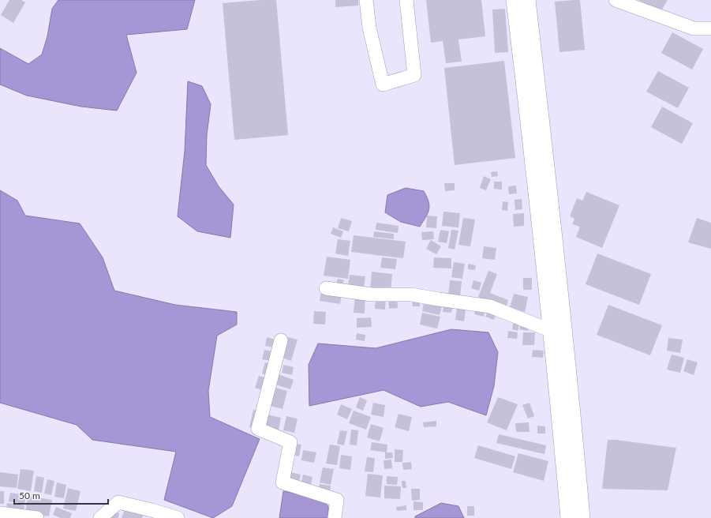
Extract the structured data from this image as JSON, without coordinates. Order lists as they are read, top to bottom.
{
  "scale_bar": "50 m"
}
